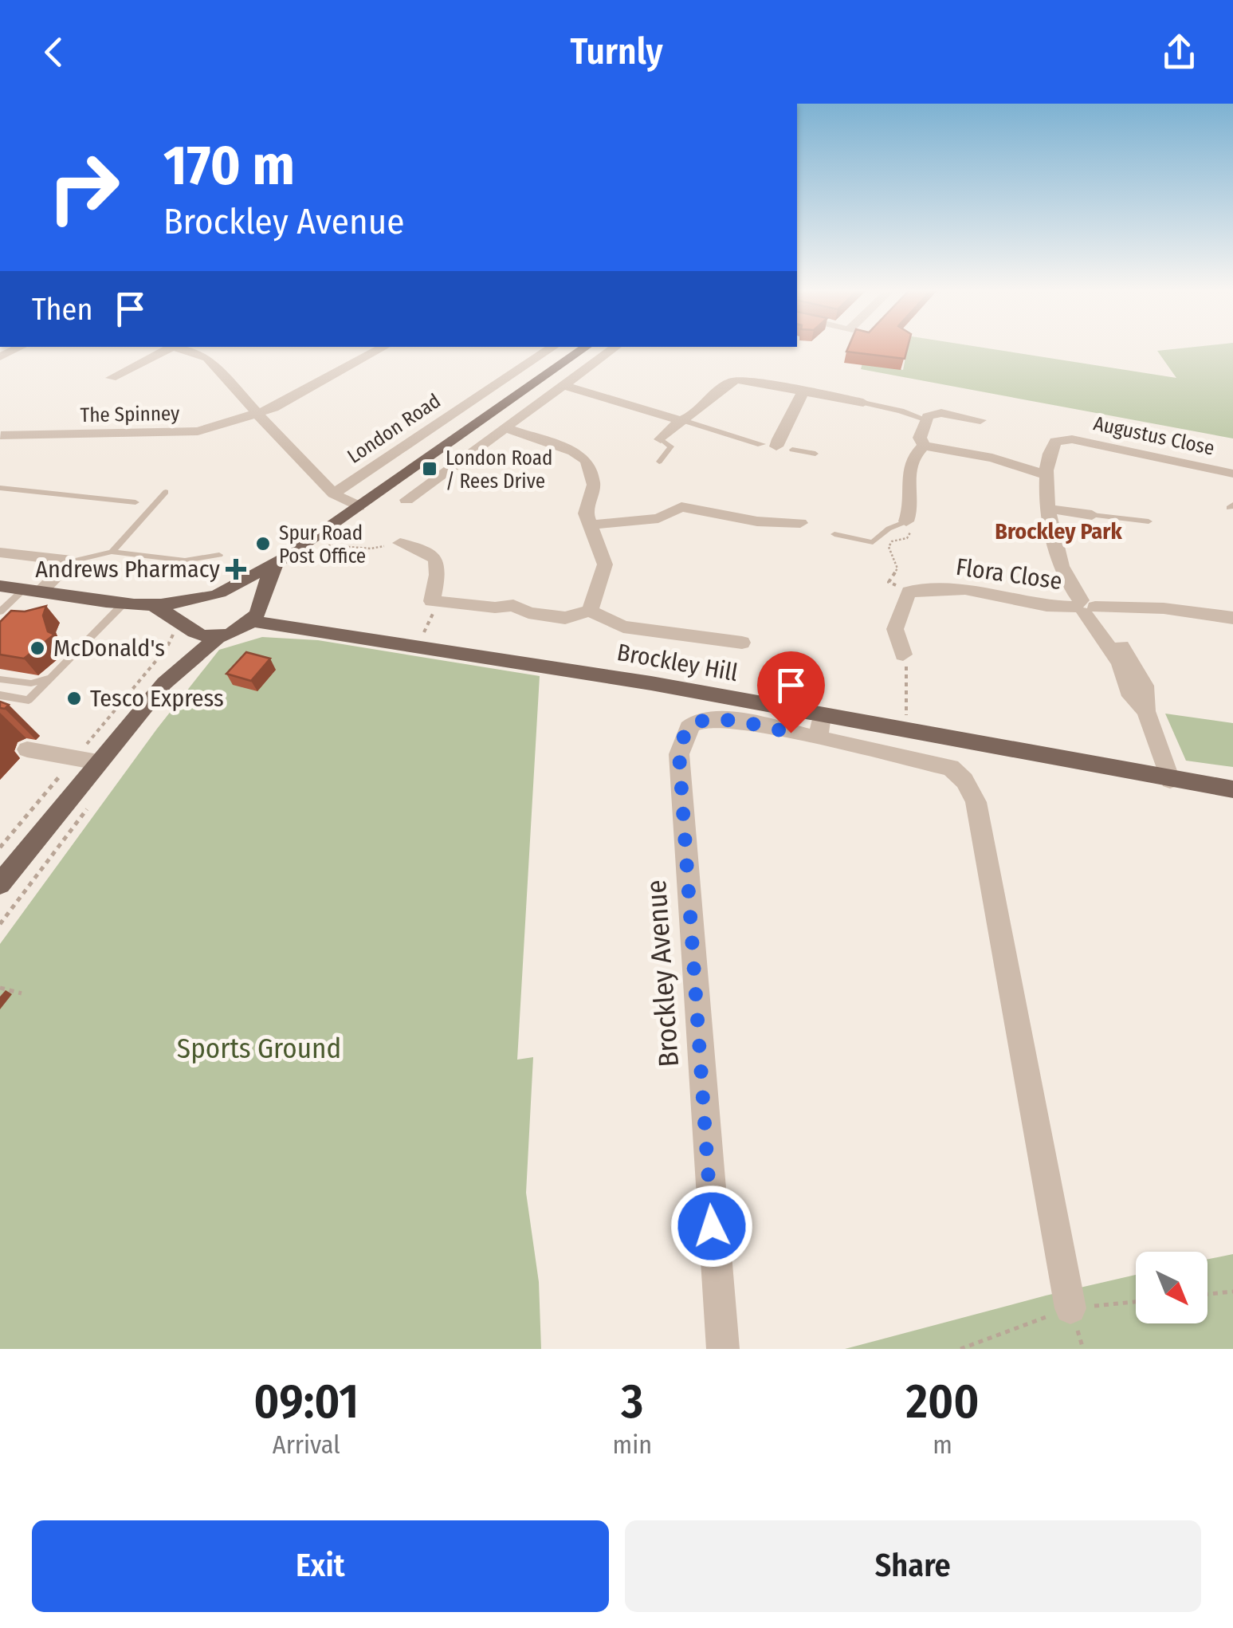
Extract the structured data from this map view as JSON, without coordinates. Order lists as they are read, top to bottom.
{
  "streets": {
    "main road": ["London Road", "Brockley Hill"],
    "street": [
      "The Spinney",
      "Augustus Close",
      "Flora Close",
      "Brockley Avenue"
    ]
  },
  "crossings": [
    ["London Road", "Brockley Hill"],
    ["Augustus Close", "Flora Close"],
    ["Augustus Close", "Brockley Hill"],
    ["Brockley Hill", "Brockley Avenue"]
  ],
  "districts": ["Brockley Park"],
  "parks": ["Sports Ground"],
  "places": {
    "transit": ["London Road / Rees Drive"],
    "other": ["Spur Road Post Office", "McDonald's", "Tesco Express"],
    "health": ["Andrews Pharmacy"]
  },
  "north": "bottom right",
  "page": {
    "header": "Turnly",
    "turn": ["170 m", "Brockley Avenue"],
    "then": "Then",
    "eta": [
      "09:01",
      "Arrival",
      "3",
      "min",
      "200",
      "m"
    ],
    "buttons": ["Exit", "Share"]
  }
}
